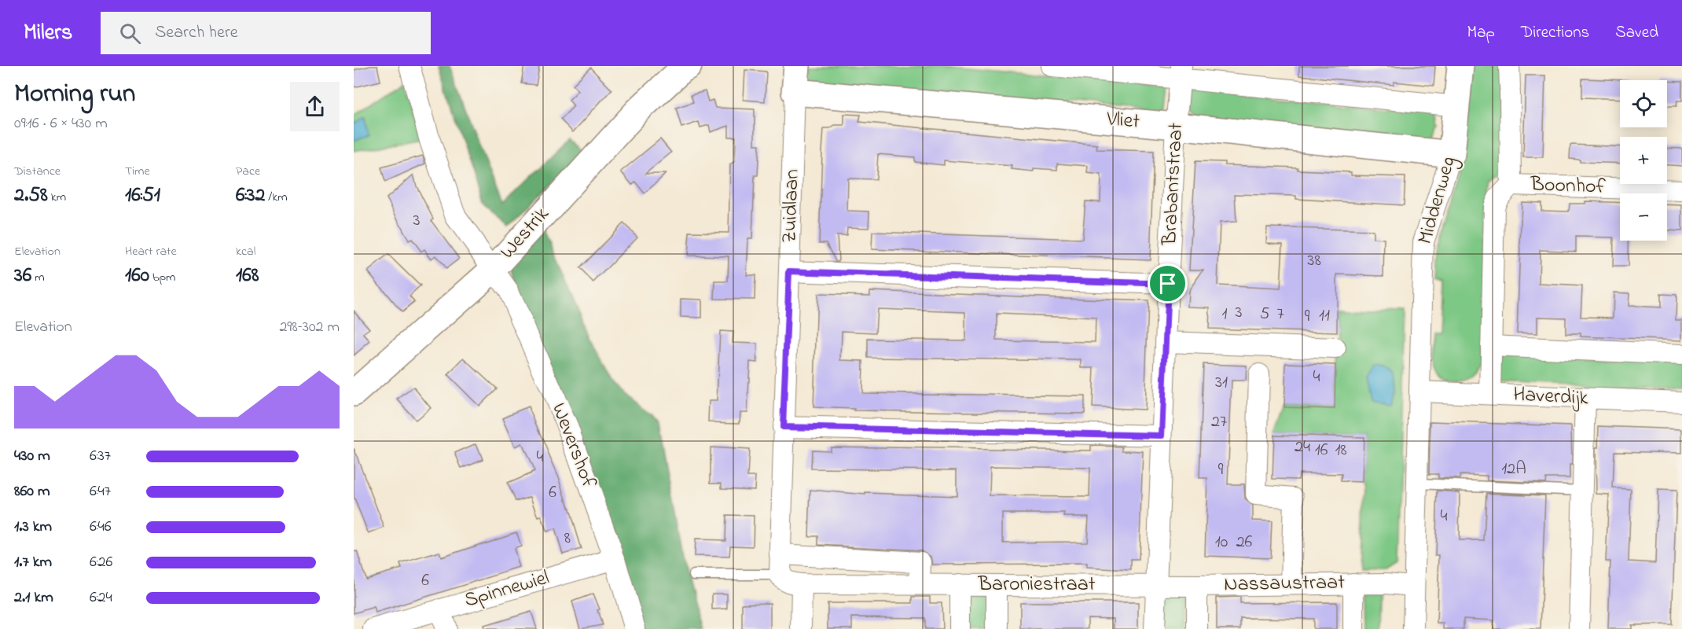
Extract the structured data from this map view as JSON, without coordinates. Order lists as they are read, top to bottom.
{
  "streets": {
    "street": [
      "Vliet",
      "Brabantstraat",
      "Boonhof",
      "Middenweg",
      "Zuidlaan",
      "Westrik",
      "Haverdijk",
      "Wevershof",
      "Nassaustraat",
      "Baroniestraat",
      "Spinnewiel"
    ]
  },
  "crossings": [
    ["Vliet", "Brabantstraat"],
    ["Vliet", "Middenweg"],
    ["Vliet", "Zuidlaan"],
    ["Brabantstraat", "Nassaustraat"],
    ["Brabantstraat", "Baroniestraat"],
    ["Middenweg", "Haverdijk"],
    ["Middenweg", "Nassaustraat"],
    ["Westrik", "Wevershof"],
    ["Wevershof", "Spinnewiel"],
    ["Nassaustraat", "Baroniestraat"]
  ],
  "house_numbers": [
    "3",
    "38",
    "3",
    "1",
    "5",
    "7",
    "11",
    "9",
    "4",
    "31",
    "27",
    "24",
    "16",
    "18",
    "4",
    "12A",
    "9",
    "6",
    "4",
    "8",
    "10",
    "26",
    "6"
  ],
  "page": {
    "header": "Milers",
    "search": "Search here",
    "nav": ["Map", "Directions", "Saved"],
    "heading": ["Morning run", "09:16 · 6 × 430 m"],
    "map_buttons": ["+", "−"],
    "stats": [
      ["Distance", "2.58 km"],
      ["Time", "16:51"],
      ["Pace", "6:32 /km"],
      ["Elevation", "36 m"],
      ["Heart rate", "160 bpm"],
      ["kcal", "168"]
    ],
    "chart": ["Elevation", "298–302 m"],
    "list": [
      {
        "name": "430 m",
        "note": "6:37"
      },
      {
        "name": "860 m",
        "note": "6:47"
      },
      {
        "name": "1.3 km",
        "note": "6:46"
      },
      {
        "name": "1.7 km",
        "note": "6:26"
      },
      {
        "name": "2.1 km",
        "note": "6:24"
      }
    ]
  }
}
